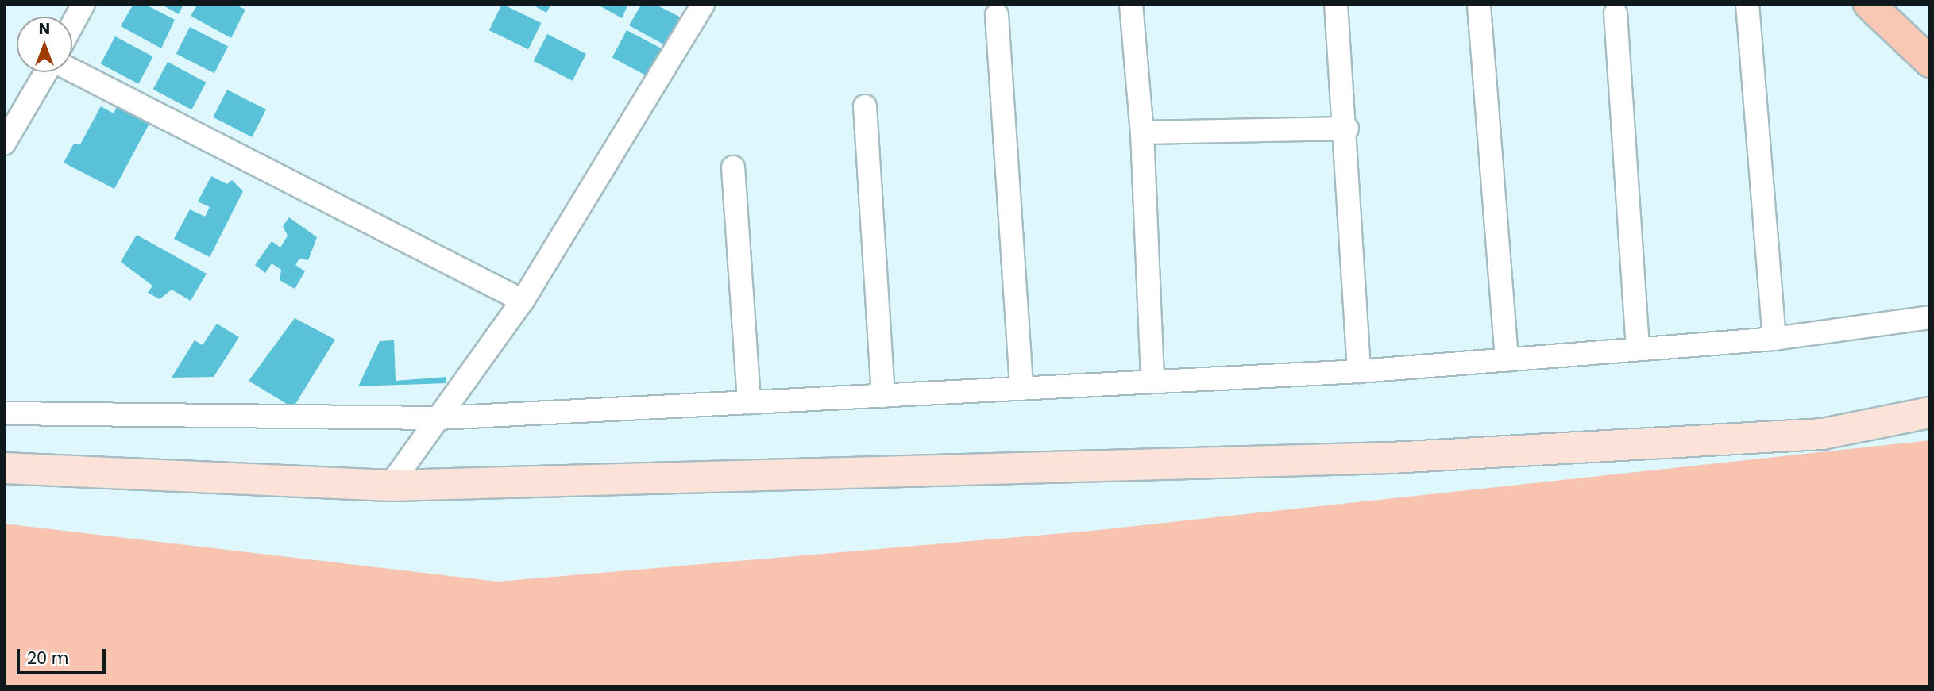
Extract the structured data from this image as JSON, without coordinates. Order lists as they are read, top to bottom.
{
  "scale_bar": "20 m",
  "north": "top"
}
